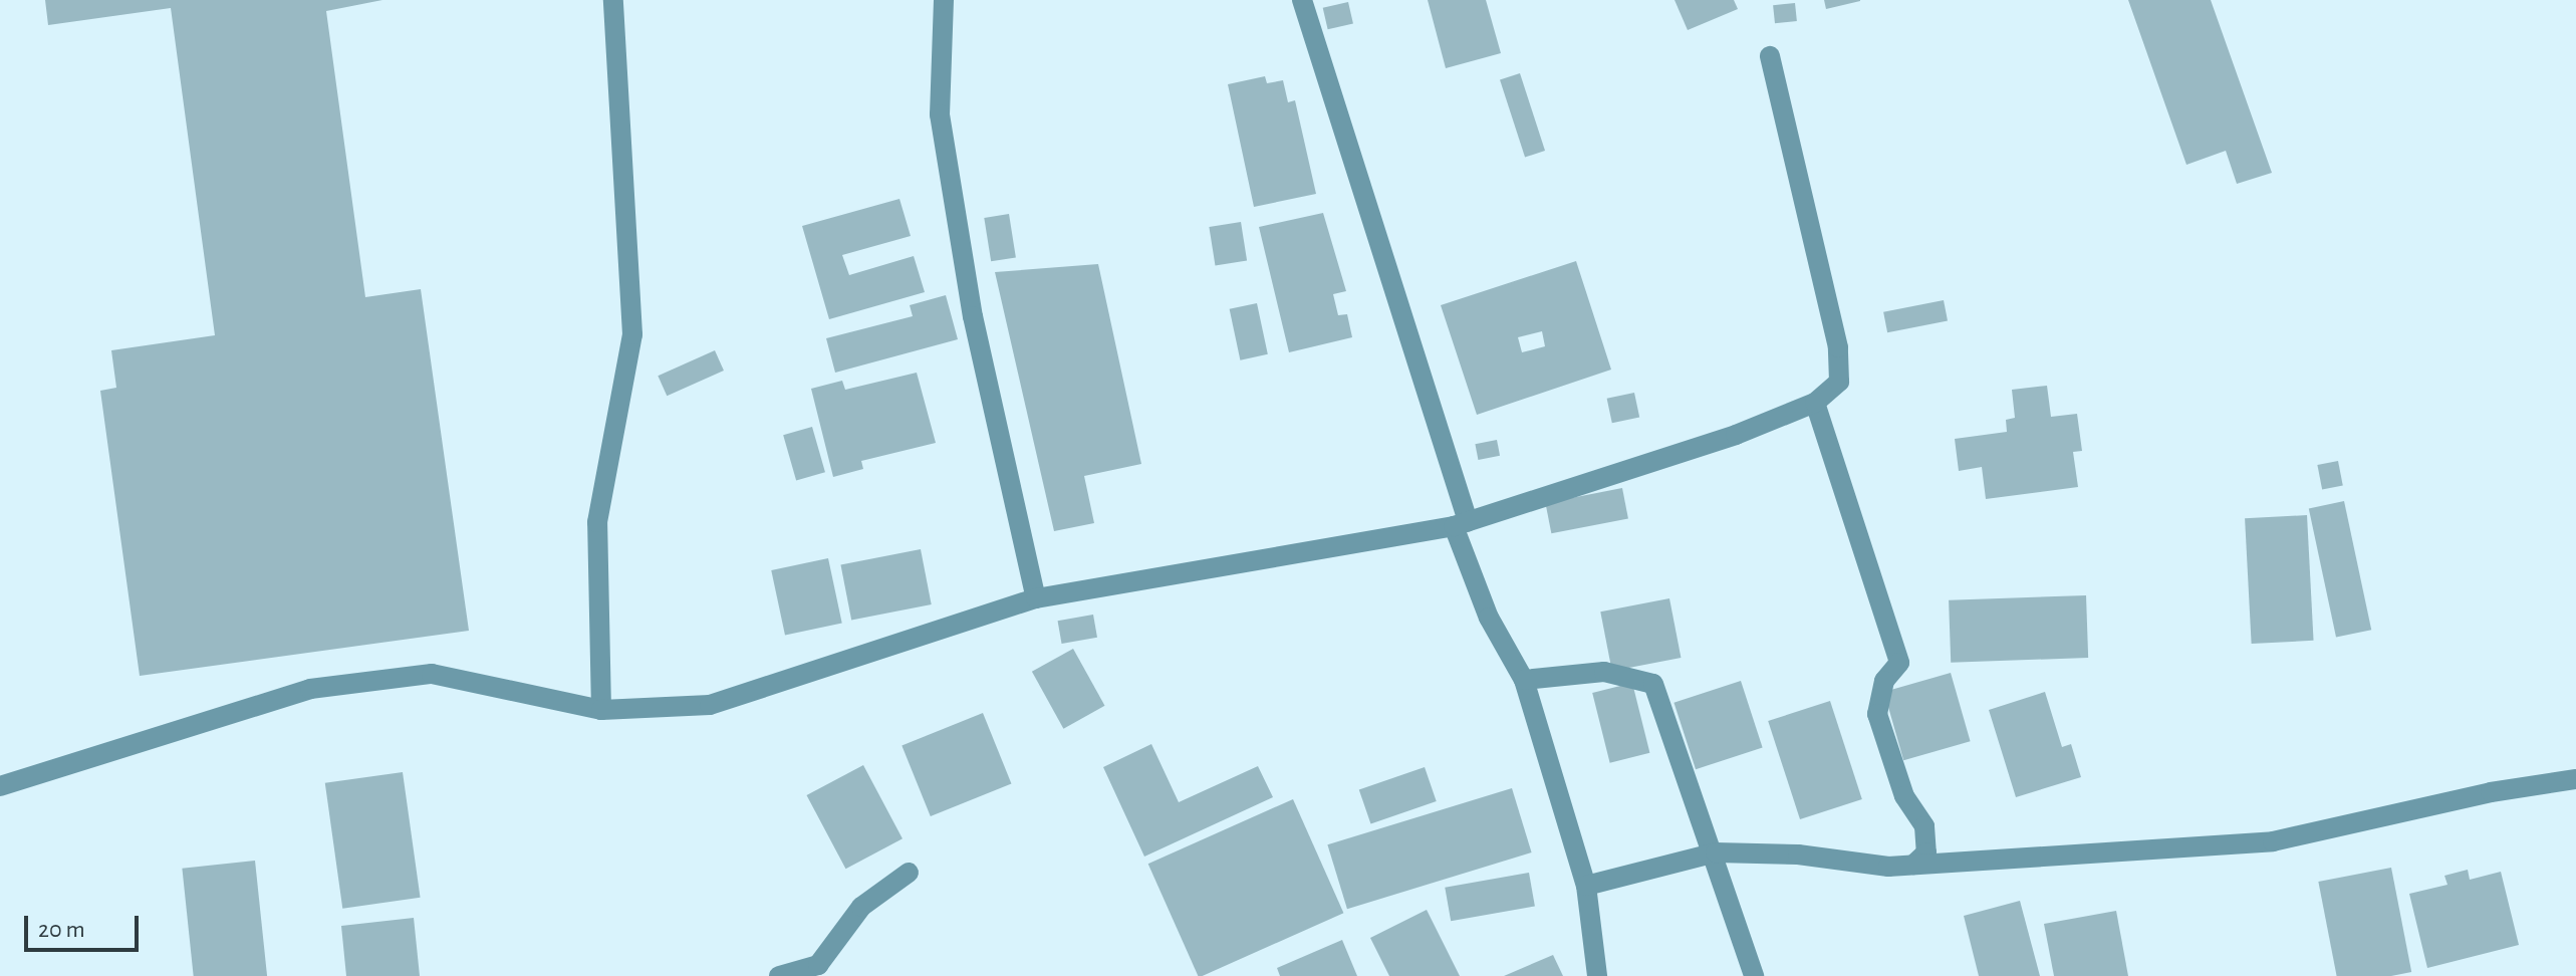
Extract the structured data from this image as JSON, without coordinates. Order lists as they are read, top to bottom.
{
  "scale_bar": "20 m"
}
